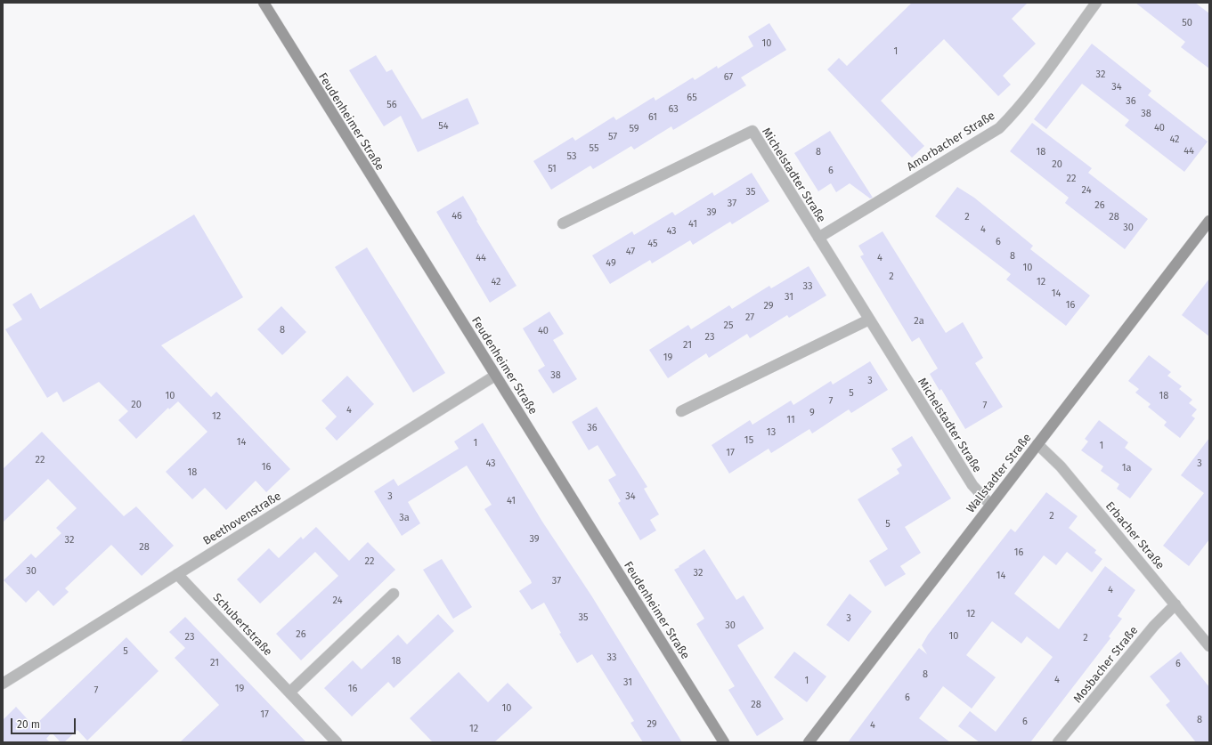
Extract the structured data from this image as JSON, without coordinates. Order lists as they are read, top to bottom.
{
  "streets": {
    "main road": ["Feudenheimer Straße", "Wallstadter Straße"],
    "street": [
      "Amorbacher Straße",
      "Michelstadter Straße",
      "Beethovenstraße",
      "Erbacher Straße",
      "Schubertstraße",
      "Mosbacher Straße"
    ]
  },
  "crossings": [
    ["Feudenheimer Straße", "Beethovenstraße"],
    ["Amorbacher Straße", "Michelstadter Straße"],
    ["Michelstadter Straße", "Wallstadter Straße"],
    ["Wallstadter Straße", "Erbacher Straße"],
    ["Beethovenstraße", "Schubertstraße"],
    ["Erbacher Straße", "Mosbacher Straße"]
  ],
  "house_numbers": [
    "50",
    "10",
    "1",
    "32",
    "67",
    "34",
    "65",
    "36",
    "56",
    "63",
    "38",
    "61",
    "54",
    "40",
    "59",
    "57",
    "42",
    "55",
    "44",
    "8",
    "18",
    "53",
    "20",
    "51",
    "6",
    "22",
    "24",
    "35",
    "37",
    "26",
    "39",
    "46",
    "2",
    "28",
    "41",
    "30",
    "4",
    "43",
    "6",
    "45",
    "47",
    "8",
    "44",
    "4",
    "49",
    "10",
    "2",
    "42",
    "12",
    "33",
    "14",
    "31",
    "16",
    "29",
    "27",
    "2a",
    "25",
    "8",
    "40",
    "23",
    "21",
    "19",
    "38",
    "3",
    "5",
    "10",
    "18",
    "7",
    "20",
    "7",
    "4",
    "9",
    "12",
    "11",
    "36",
    "13",
    "15",
    "14",
    "1",
    "1",
    "17",
    "22",
    "43",
    "3",
    "16",
    "1a",
    "18",
    "3",
    "34",
    "41",
    "2",
    "3a",
    "5",
    "39",
    "32",
    "28",
    "16",
    "22",
    "30",
    "32",
    "14",
    "37",
    "4",
    "24",
    "12",
    "35",
    "3",
    "30",
    "26",
    "10",
    "23",
    "2",
    "5",
    "33",
    "18",
    "21",
    "6",
    "8",
    "4",
    "1",
    "31",
    "19",
    "16",
    "7",
    "6",
    "28",
    "10",
    "17",
    "8",
    "6",
    "29",
    "4",
    "12"
  ],
  "scale_bar": "20 m"
}
